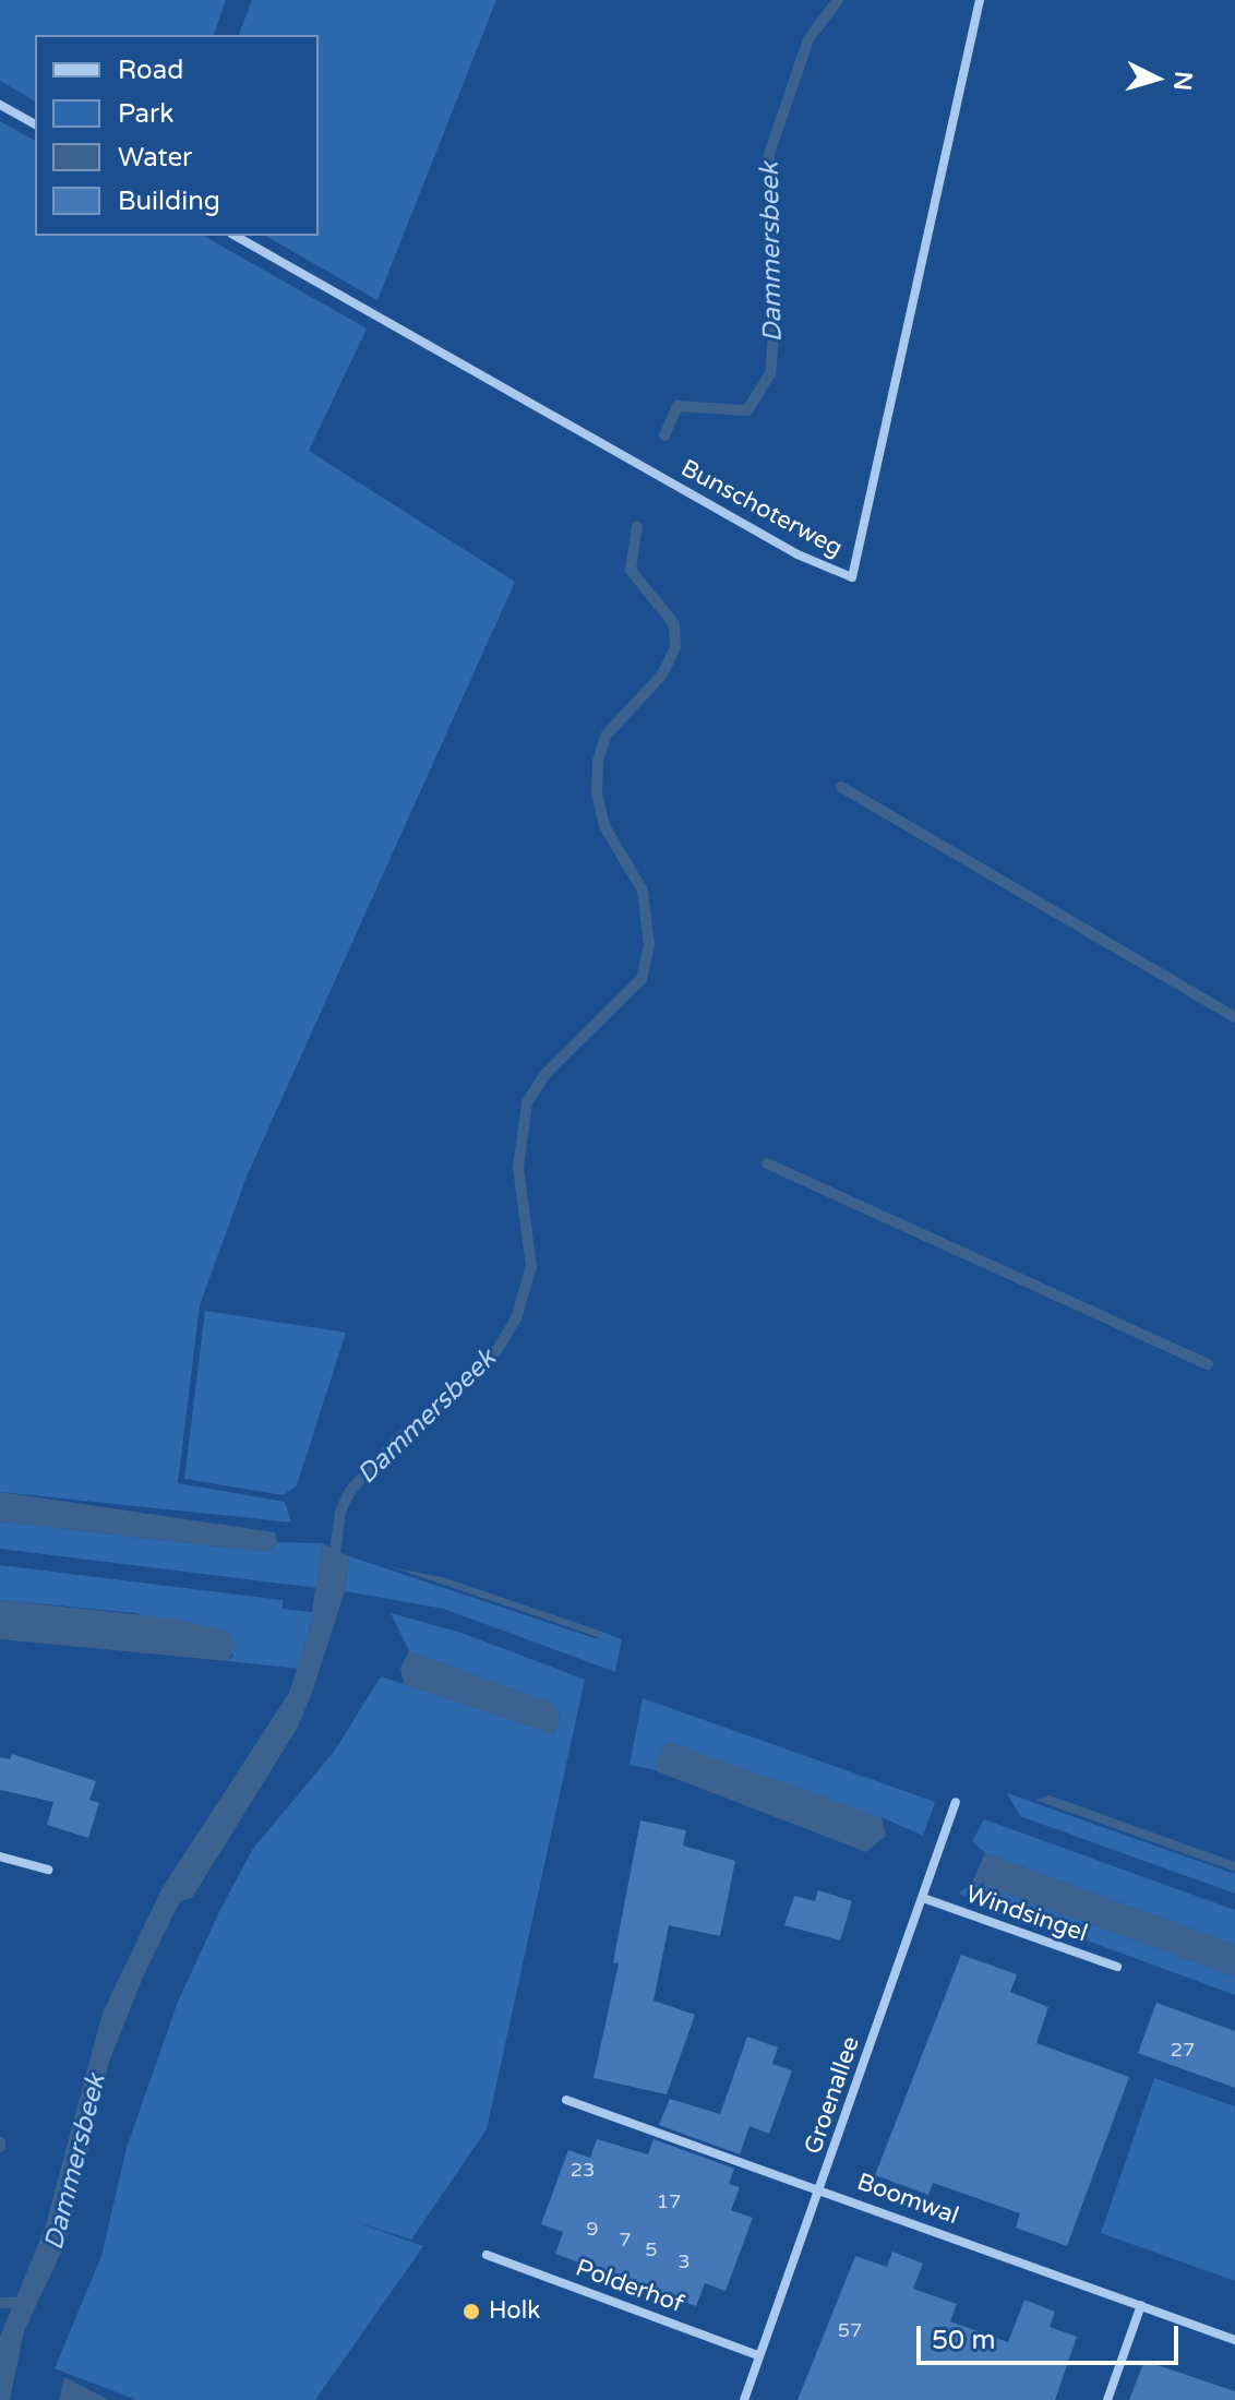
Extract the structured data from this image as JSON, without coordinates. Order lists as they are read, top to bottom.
{
  "streets": {
    "street": [
      "Bunschoterweg",
      "Windsingel",
      "Groenallee",
      "Boomwal",
      "Polderhof"
    ]
  },
  "crossings": [
    ["Windsingel", "Groenallee"],
    ["Groenallee", "Boomwal"],
    ["Groenallee", "Polderhof"]
  ],
  "water": ["Dammersbeek"],
  "places": ["Holk"],
  "house_numbers": [
    "27",
    "23",
    "17",
    "9",
    "7",
    "5",
    "3",
    "57"
  ],
  "legend": [
    "Road",
    "Park",
    "Water",
    "Building"
  ],
  "scale_bar": "50 m",
  "north": "right"
}
